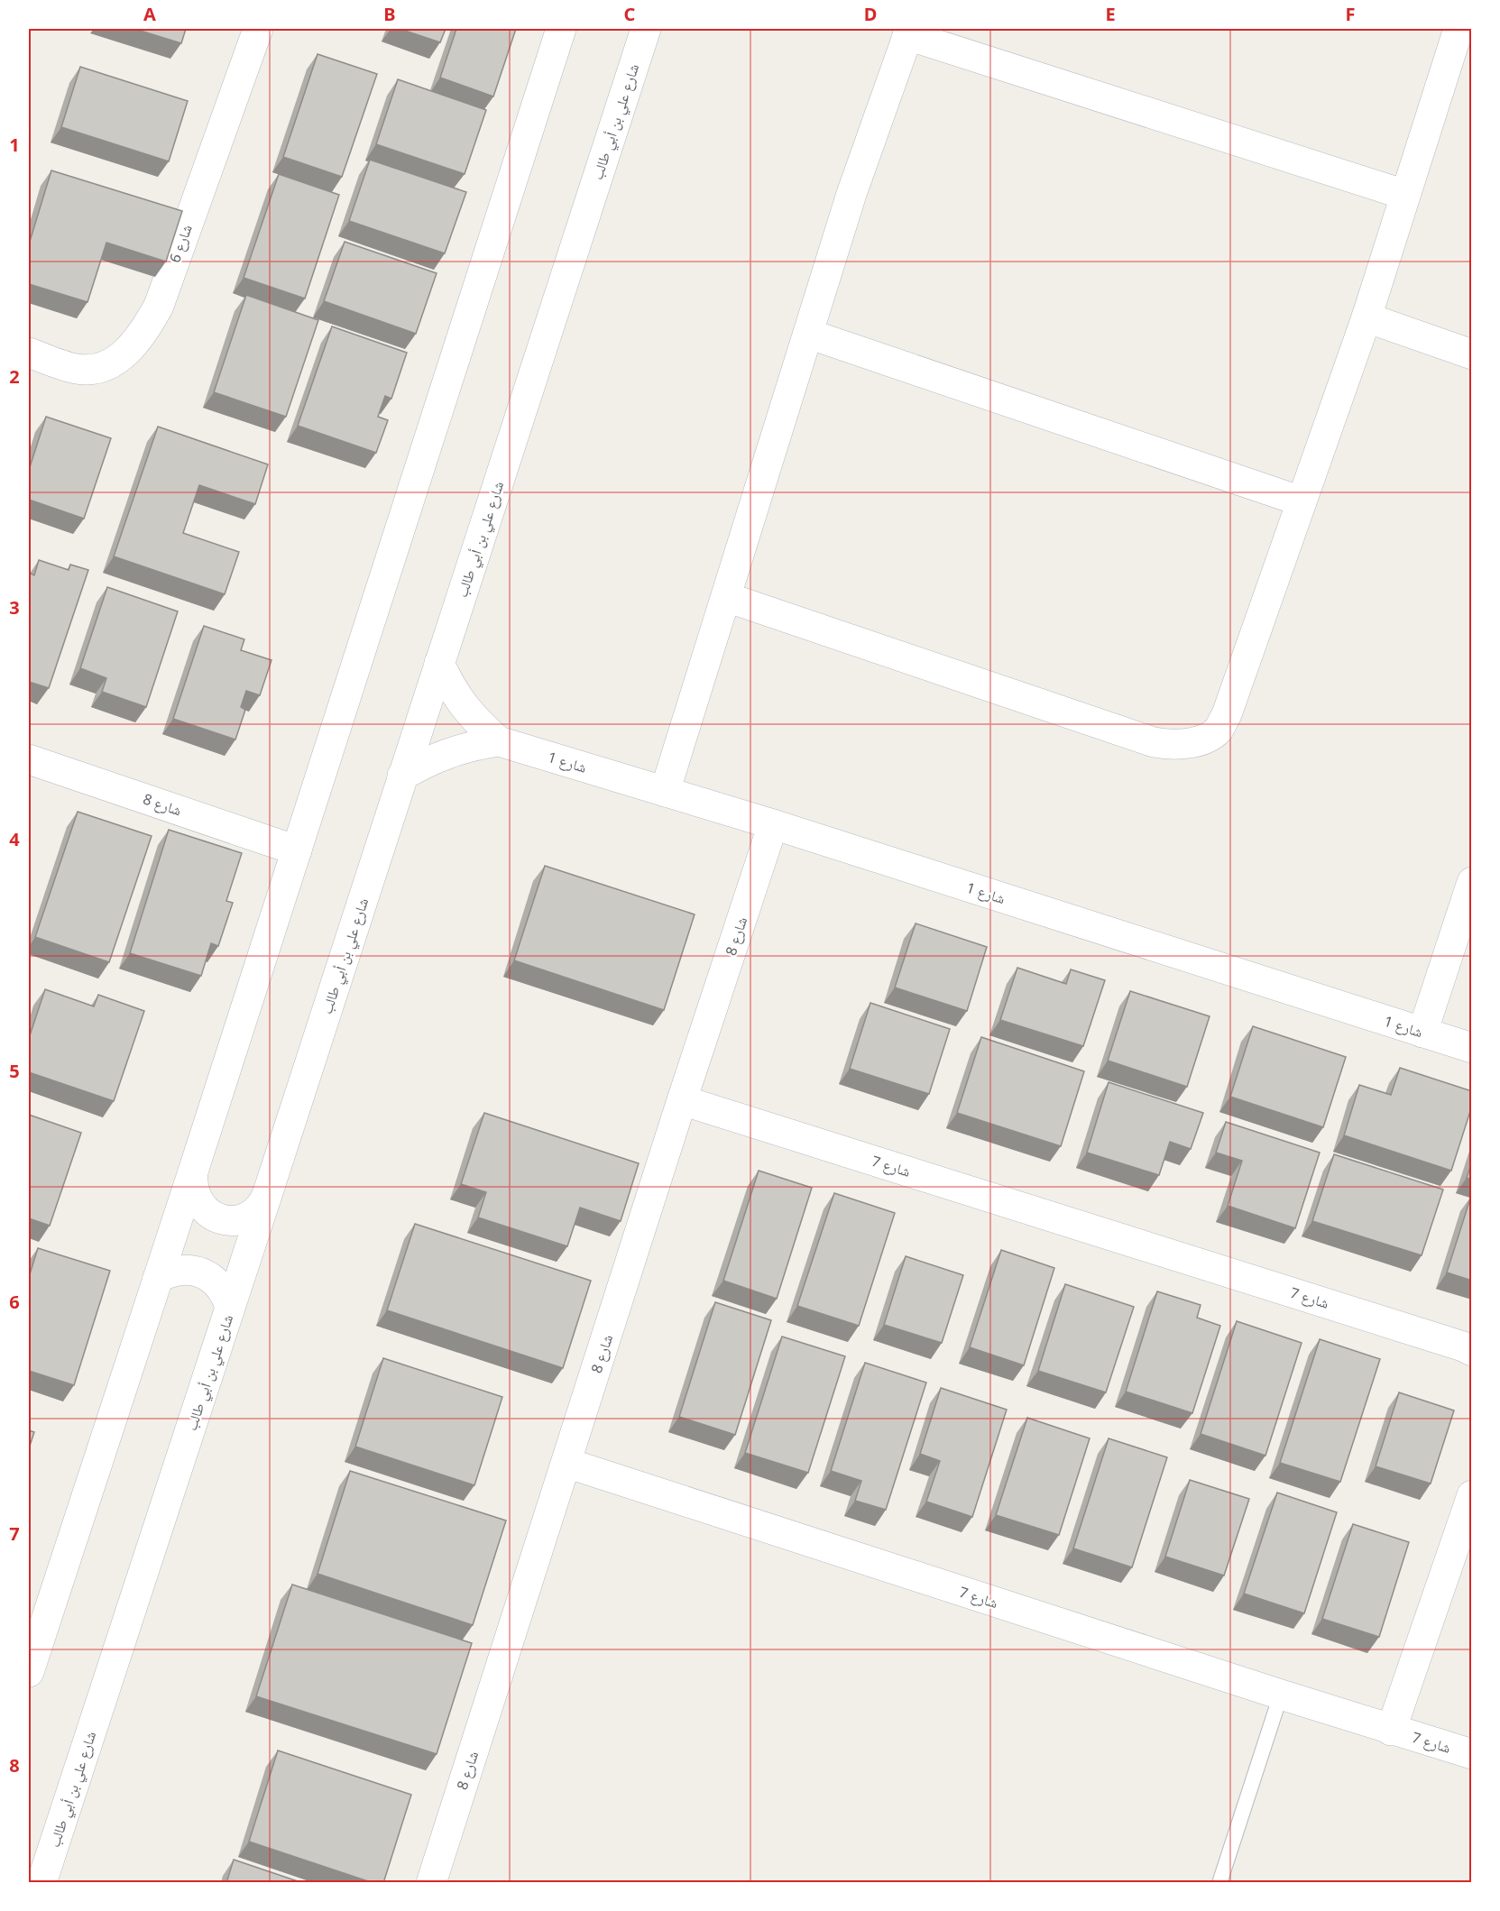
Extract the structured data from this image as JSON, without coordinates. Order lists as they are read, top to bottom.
{
  "streets": {
    "street": [
      "شارع علي بن أبي طالب",
      "شارع 6",
      "شارع 1",
      "شارع 8",
      "شارع 7"
    ]
  },
  "crossings": [
    ["شارع علي بن أبي طالب", "شارع 1"],
    ["شارع 1", "شارع 8"],
    ["شارع 8", "شارع 7"]
  ],
  "grid": {
    "columns": [
      "A",
      "B",
      "C",
      "D",
      "E",
      "F"
    ],
    "rows": [
      "1",
      "2",
      "3",
      "4",
      "5",
      "6",
      "7",
      "8"
    ]
  }
}
